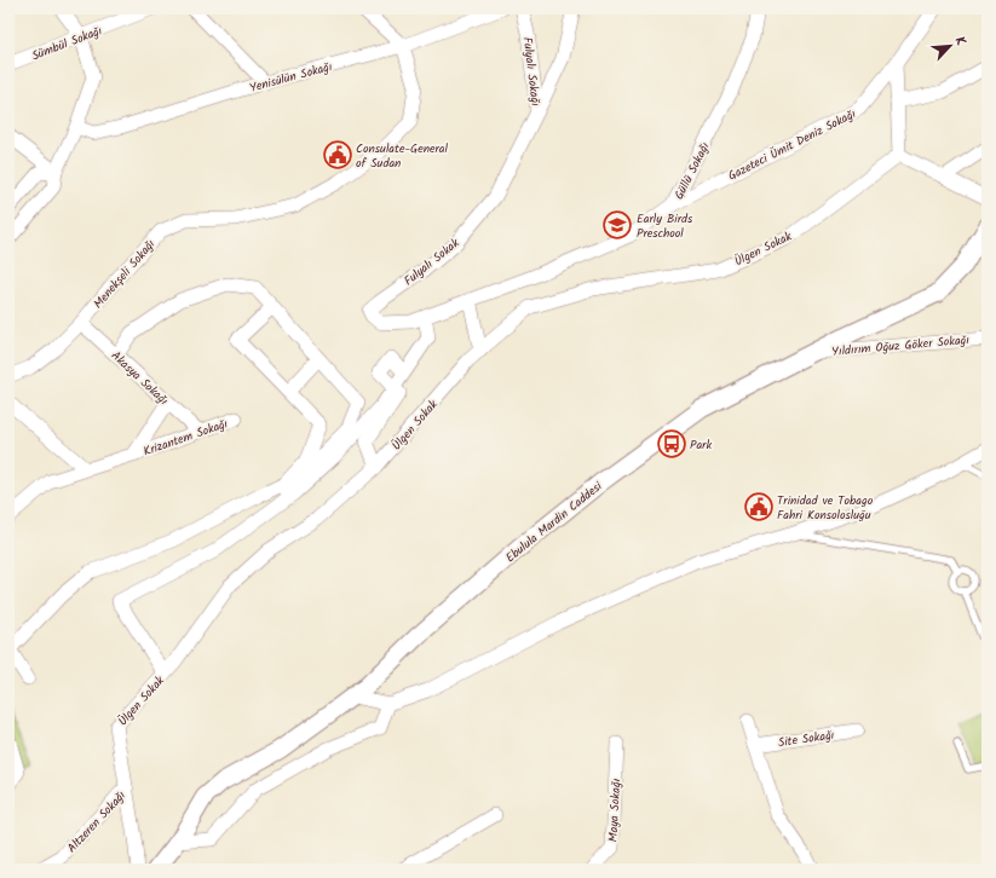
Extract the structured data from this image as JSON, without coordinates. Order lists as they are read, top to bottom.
{
  "streets": {
    "street": [
      "Sümbül Sokağı",
      "Fulyalı Sokağı",
      "Yenisülün Sokağı",
      "Gazeteci Ümit Deniz Sokağı",
      "Güllü Sokağı",
      "Ülgen Sokak",
      "Fulyalı Sokak",
      "Menekşeli Sokağı",
      "Yıldırım Oğuz Göker Sokağı",
      "Akasya Sokağı",
      "Krizantem Sokağı",
      "Ebulula Mardin Caddesi",
      "Site Sokağı",
      "Maya Sokağı",
      "Altzeren Sokağı"
    ]
  },
  "crossings": [
    ["Fulyalı Sokağı", "Fulyalı Sokak"],
    ["Yenisülün Sokağı", "Menekşeli Sokağı"],
    ["Gazeteci Ümit Deniz Sokağı", "Güllü Sokağı"],
    ["Güllü Sokağı", "Fulyalı Sokak"],
    ["Ülgen Sokak", "Altzeren Sokağı"],
    ["Menekşeli Sokağı", "Akasya Sokağı"],
    ["Yıldırım Oğuz Göker Sokağı", "Ebulula Mardin Caddesi"],
    ["Akasya Sokağı", "Krizantem Sokağı"]
  ],
  "places": {
    "public building": ["Consulate-General of Sudan", "Trinidad ve Tobago Fahri Konsolosluğu"],
    "school or university": ["Early Birds Preschool"],
    "bus stop": ["Park"]
  },
  "north": "top right"
}
